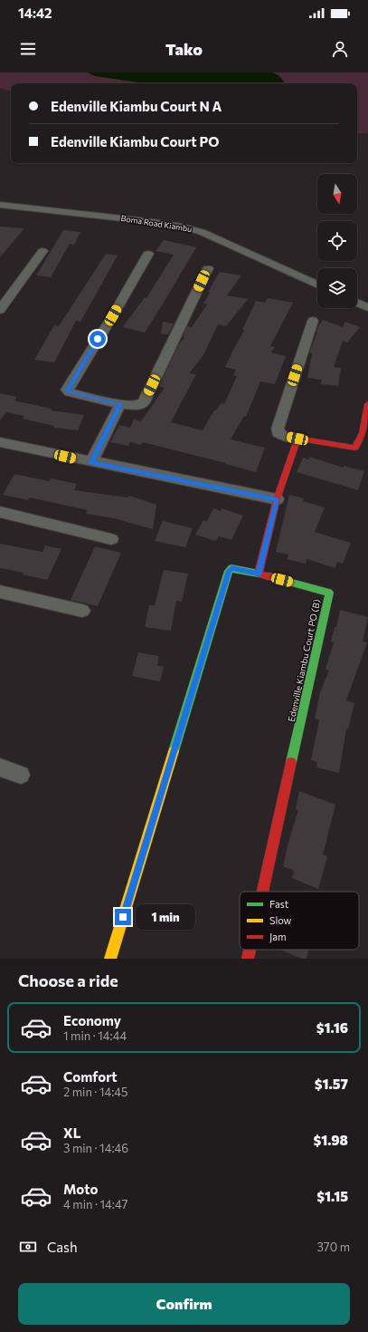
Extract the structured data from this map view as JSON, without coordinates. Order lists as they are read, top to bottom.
{
  "streets": {
    "street": ["Boma Road Kiambu", "Edenville Kiambu Court PO (B)"]
  },
  "legend": ["Fast", "Slow", "Jam"],
  "north": "bottom",
  "page": {
    "status": "14:42",
    "header": "Tako",
    "banner": ["Edenville Kiambu Court N A", "Edenville Kiambu Court PO"],
    "bubble": "1 min",
    "heading": "Choose a ride",
    "list": [
      {
        "name": "Economy",
        "note": "1 min · 14:44",
        "value": "$1.16"
      },
      {
        "name": "Comfort",
        "note": "2 min · 14:45",
        "value": "$1.57"
      },
      {
        "name": "XL",
        "note": "3 min · 14:46",
        "value": "$1.98"
      },
      {
        "name": "Moto",
        "note": "4 min · 14:47",
        "value": "$1.15"
      }
    ],
    "pay": ["Cash", "370 m"],
    "buttons": "Confirm"
  }
}
